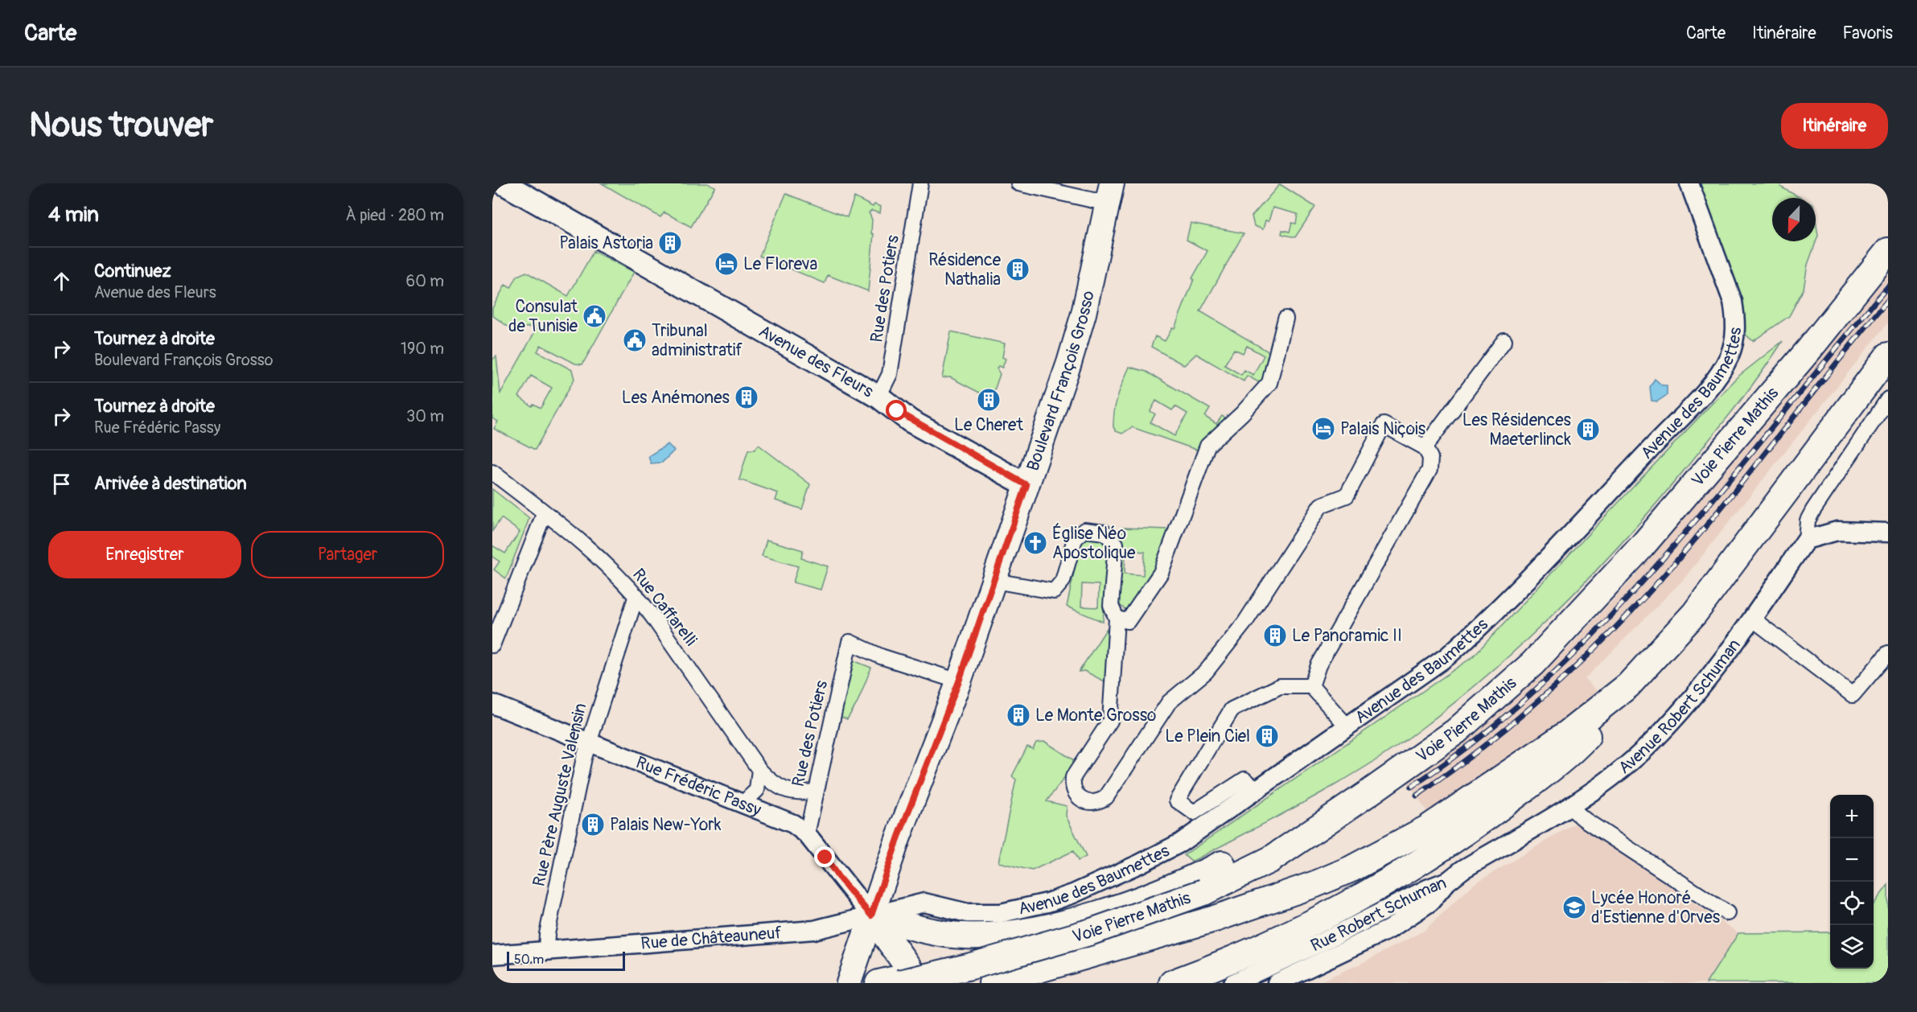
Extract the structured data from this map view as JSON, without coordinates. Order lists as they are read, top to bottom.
{
  "streets": {
    "highway": ["Voie Pierre Mathis"],
    "main road": ["Avenue des Fleurs", "Boulevard François Grosso"],
    "street": [
      "Rue des Potiers",
      "Avenue des Baumettes",
      "Rue Caffarelli",
      "Avenue Robert Schuman",
      "Rue Frédéric Passy",
      "Rue Père Auguste Valensin",
      "Rue Robert Schuman",
      "Rue de Châteauneuf"
    ]
  },
  "crossings": [
    ["Rue des Potiers", "Avenue des Fleurs"],
    ["Rue des Potiers", "Boulevard François Grosso"],
    ["Rue des Potiers", "Rue Caffarelli"],
    ["Rue des Potiers", "Rue Frédéric Passy"],
    ["Avenue des Fleurs", "Boulevard François Grosso"],
    ["Boulevard François Grosso", "Avenue des Baumettes"],
    ["Boulevard François Grosso", "Rue Frédéric Passy"],
    ["Boulevard François Grosso", "Rue de Châteauneuf"],
    ["Avenue des Baumettes", "Rue Frédéric Passy"],
    ["Avenue des Baumettes", "Rue de Châteauneuf"],
    ["Rue Caffarelli", "Rue Père Auguste Valensin"],
    ["Avenue Robert Schuman", "Rue Robert Schuman"],
    ["Rue Frédéric Passy", "Rue Père Auguste Valensin"],
    ["Rue Frédéric Passy", "Rue de Châteauneuf"],
    ["Rue Père Auguste Valensin", "Rue de Châteauneuf"]
  ],
  "places": {
    "building": [
      "Palais Astoria",
      "Résidence Nathalia",
      "Les Anémones",
      "Le Cheret",
      "Les Résidences Maeterlinck",
      "Le Panoramic II",
      "Le Monte Grosso",
      "Le Plein Ciel",
      "Palais New-York"
    ],
    "hotel": ["Le Floreva", "Palais Niçois"],
    "public building": ["Consulat de Tunisie", "Tribunal administratif"],
    "church": ["Église Néo Apostolique"],
    "school or university": ["Lycée Honoré d'Estienne d'Orves"]
  },
  "scale_bar": "50 m",
  "north": "bottom",
  "page": {
    "header": "Carte",
    "nav": ["Carte", "Itinéraire", "Favoris"],
    "buttons": [
      "Itinéraire",
      ["Enregistrer", "Partager"]
    ],
    "title": "Nous trouver",
    "heading": ["4 min", "À pied · 280 m"],
    "list": [
      ["Continuez", "Avenue des Fleurs", "60 m"],
      ["Tournez à droite", "Boulevard François Grosso", "190 m"],
      ["Tournez à droite", "Rue Frédéric Passy", "30 m"],
      "Arrivée à destination"
    ],
    "map_buttons": ["+", "−"],
    "scale": "50 m"
  }
}
